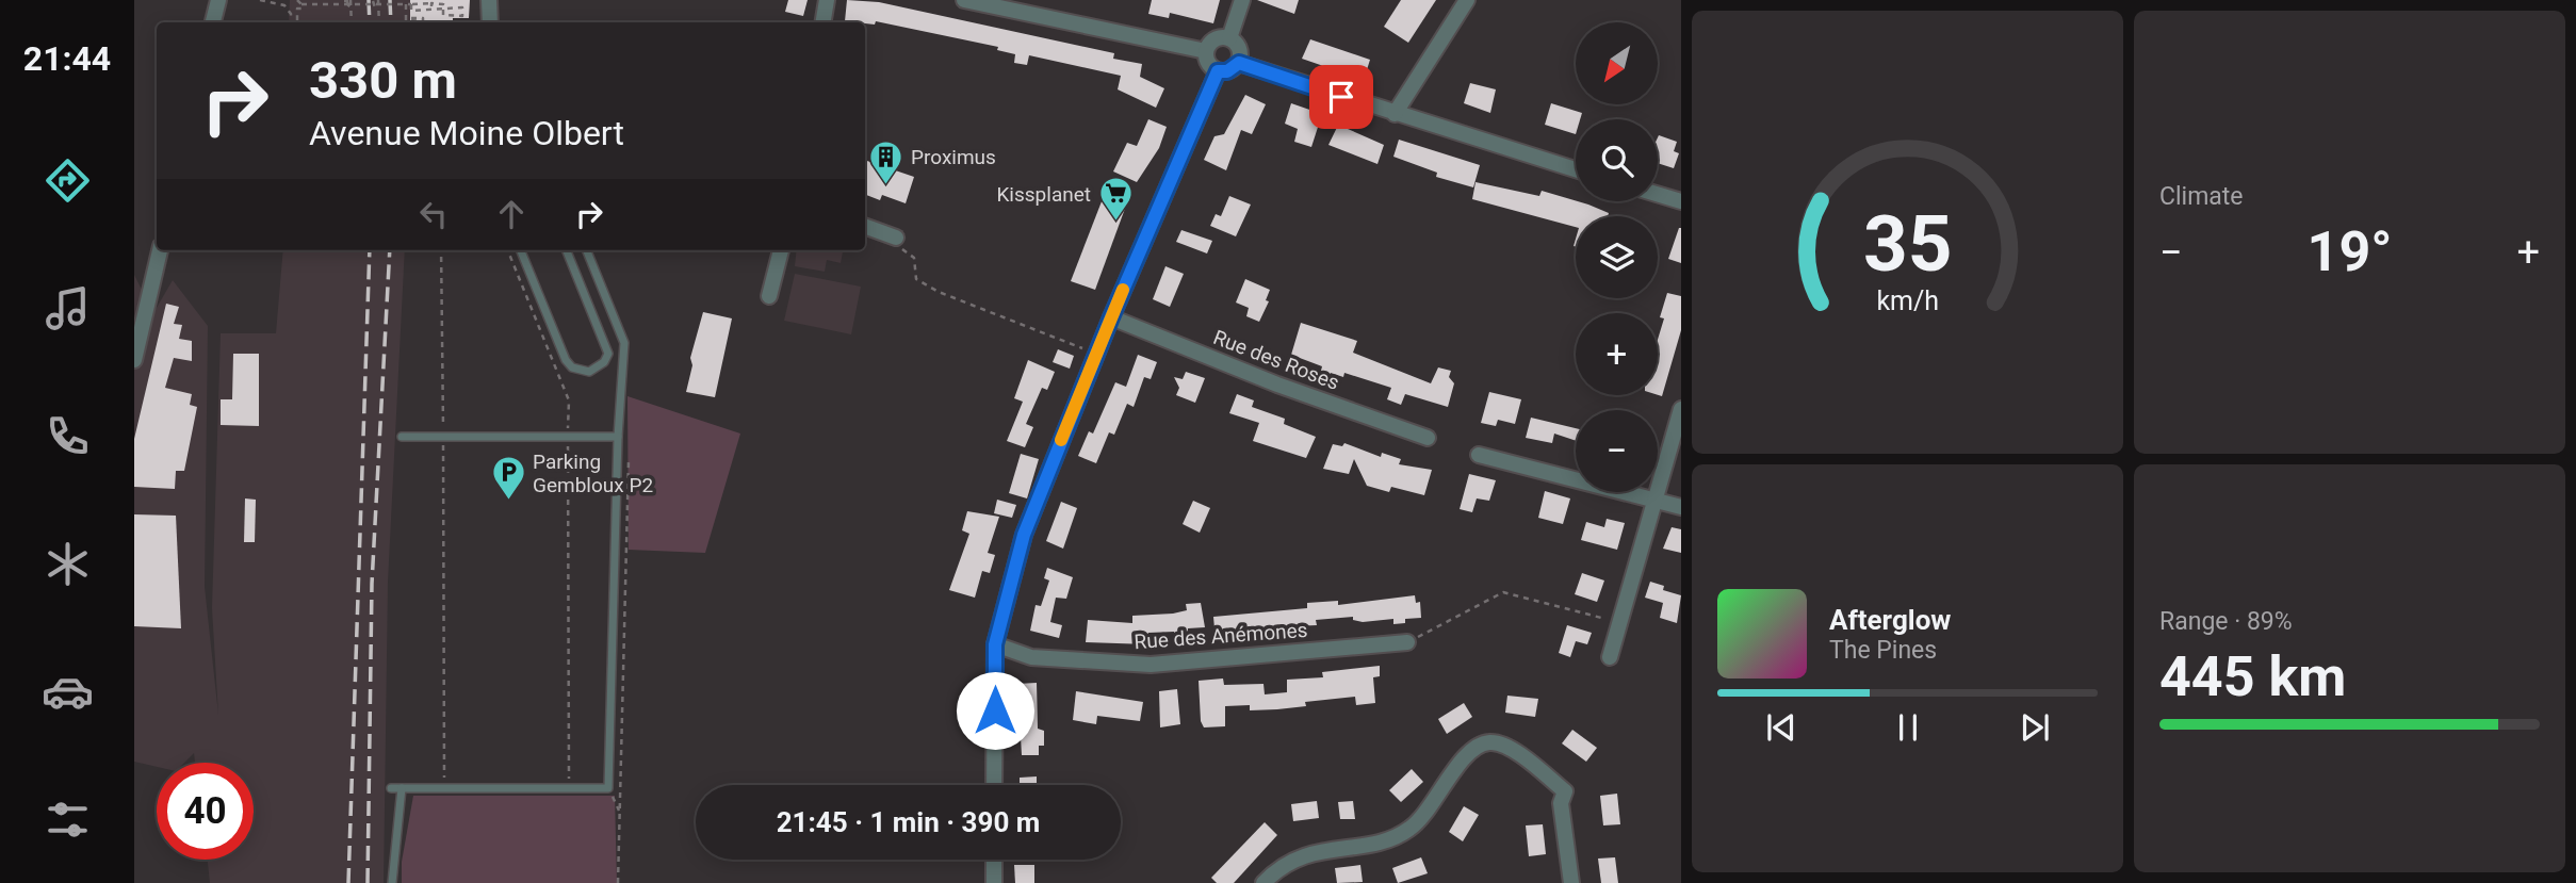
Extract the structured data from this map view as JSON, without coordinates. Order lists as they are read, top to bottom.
{
  "streets": {
    "street": ["Rue des Roses", "Rue des Anémones"]
  },
  "places": {
    "building": ["Proximus"],
    "supermarket": ["Kissplanet"],
    "parking": ["Parking Gembloux P2"]
  },
  "north": "bottom left",
  "page": {
    "tabs": "21:44",
    "tile": [
      "Climate",
      ["Range · 89%", "445 km"]
    ],
    "map_buttons": ["+", "−"],
    "turn": ["330 m", "Avenue Moine Olbert"],
    "heat": ["−", "19°", "+"],
    "song": ["Afterglow", "The Pines"],
    "limit": "40",
    "trip": "21:45 · 1 min · 390 m",
    "gauge": ["35", "km/h"]
  }
}
